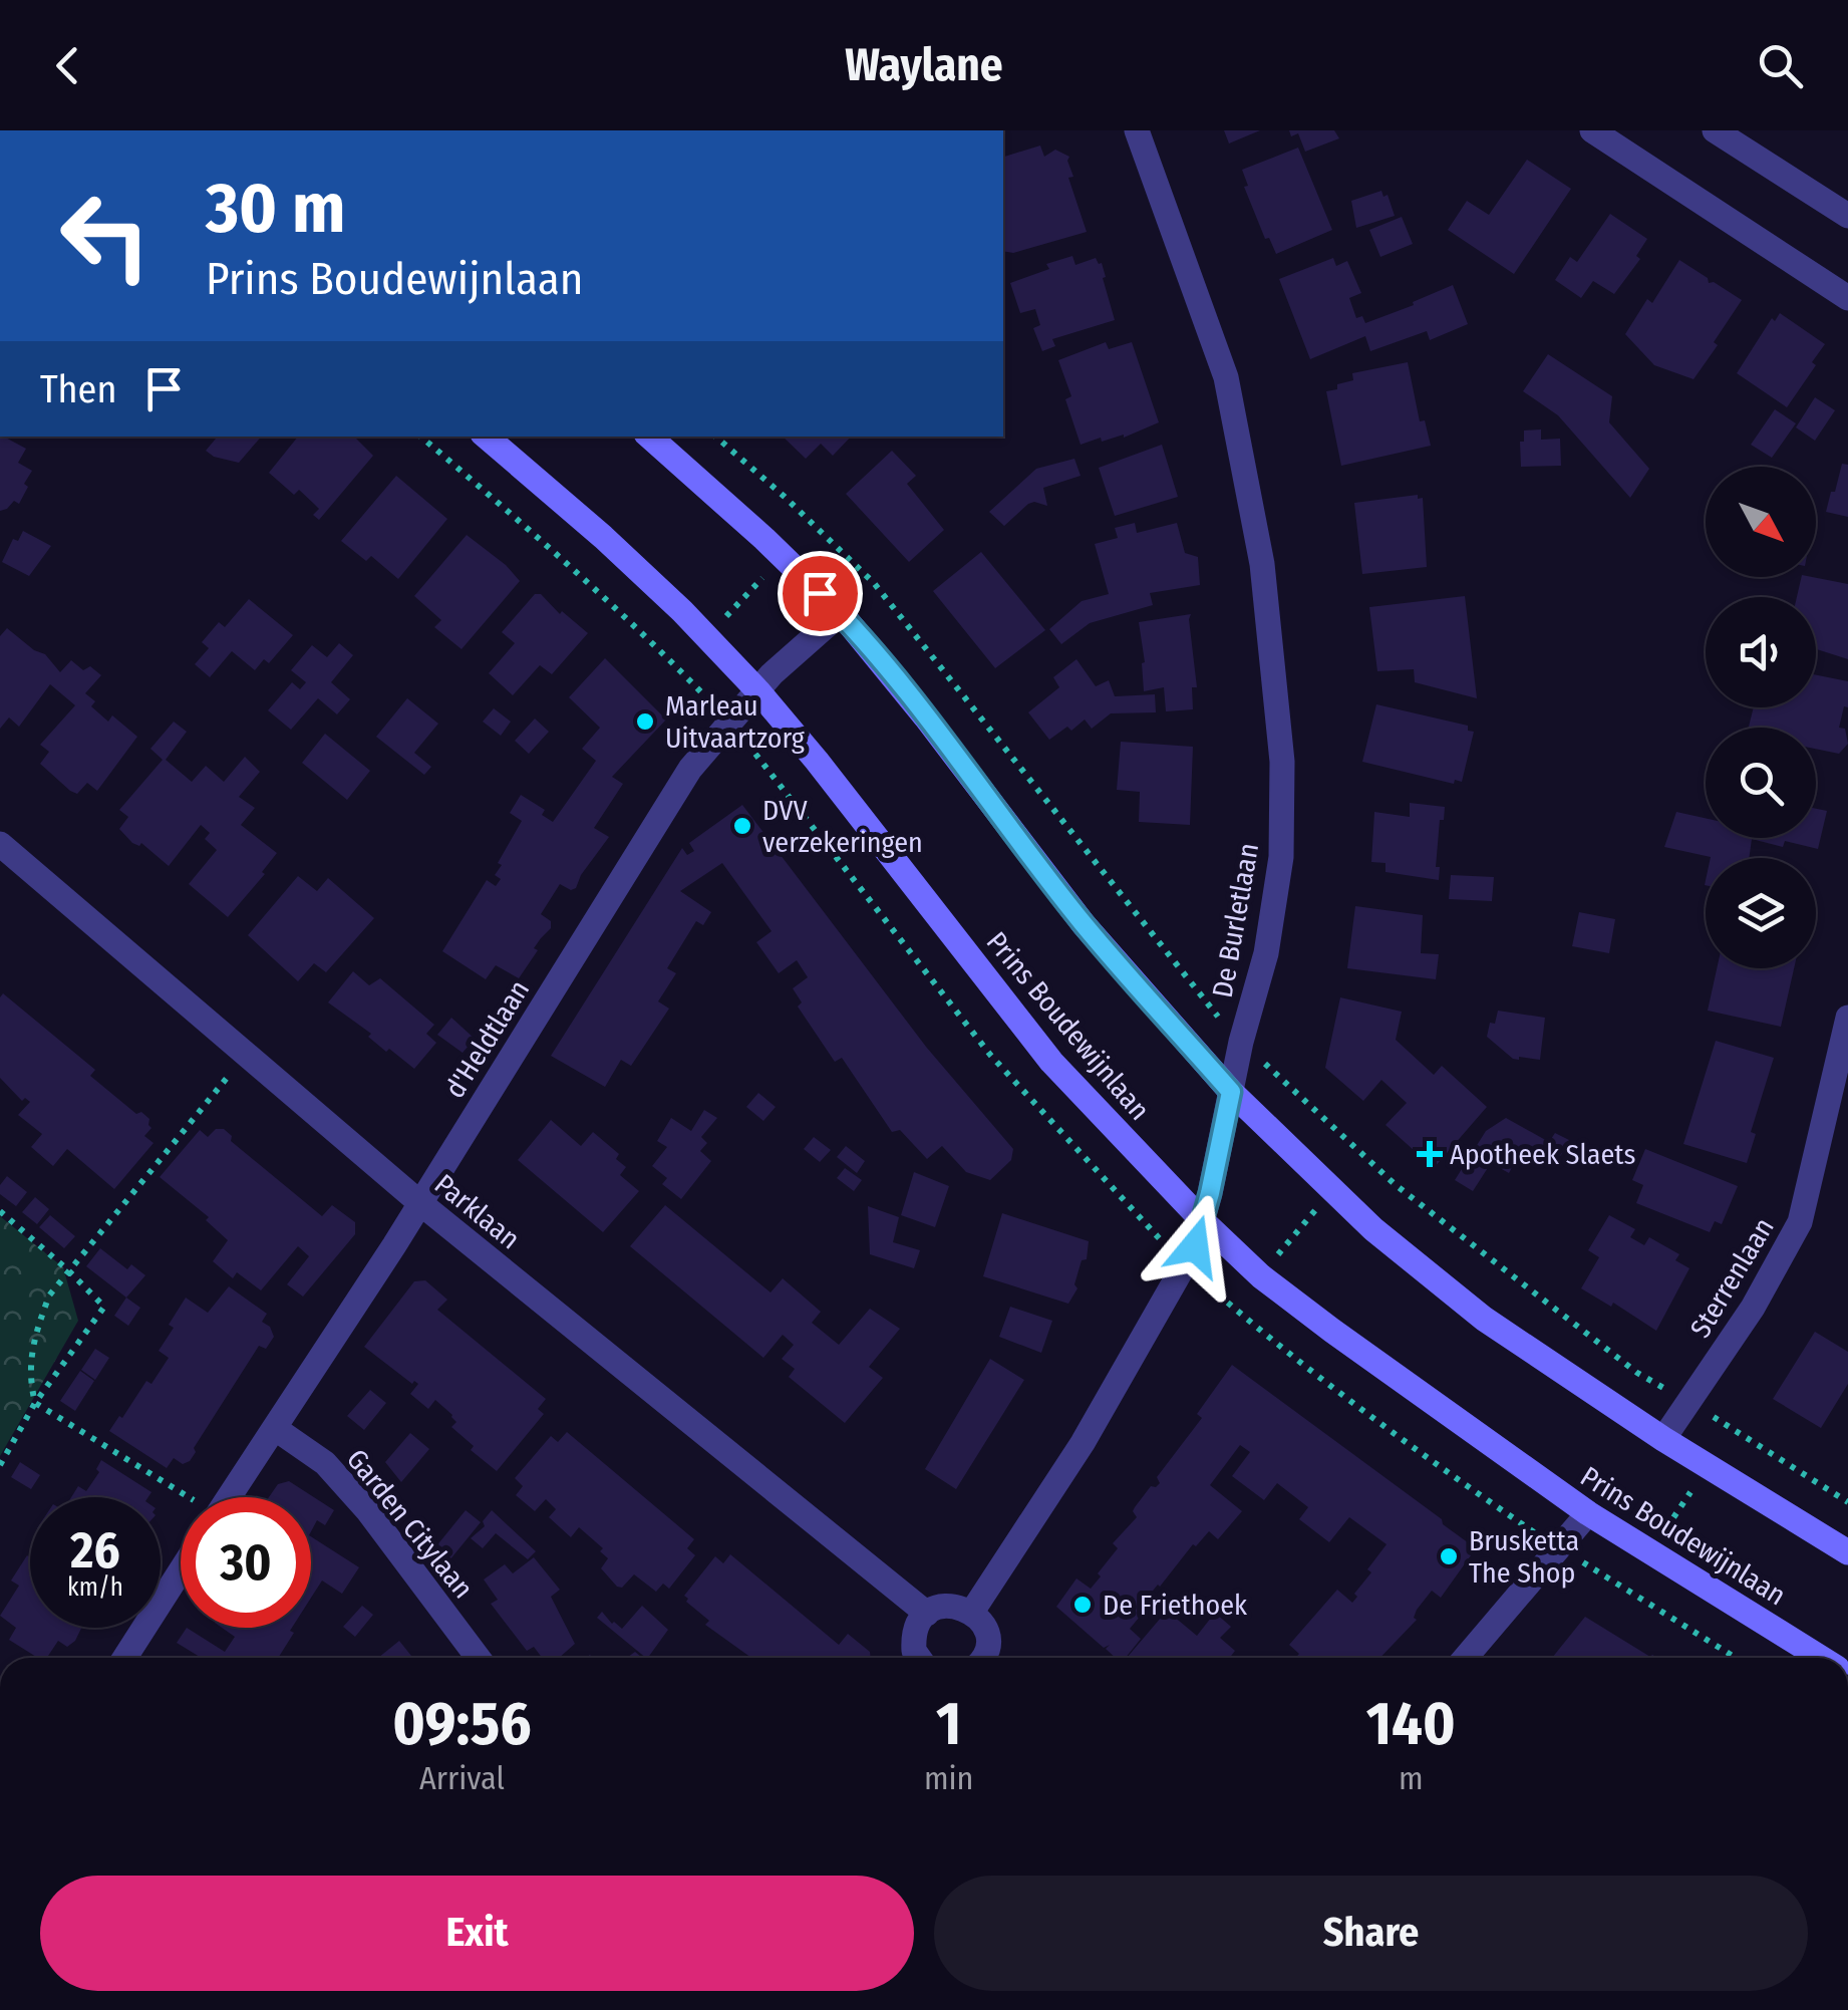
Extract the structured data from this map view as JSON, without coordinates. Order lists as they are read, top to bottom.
{
  "streets": {
    "main road": ["Prins Boudewijnlaan"],
    "street": [
      "De Burletlaan",
      "d'Heldtlaan",
      "Parklaan",
      "Sterrenlaan",
      "Garden Citylaan"
    ]
  },
  "crossings": [
    ["De Burletlaan", "Prins Boudewijnlaan"],
    ["Prins Boudewijnlaan", "d'Heldtlaan"],
    ["d'Heldtlaan", "Parklaan"],
    ["d'Heldtlaan", "Garden Citylaan"]
  ],
  "places": {
    "other": [
      "Marleau Uitvaartzorg",
      "DVV verzekeringen",
      "Brusketta The Shop",
      "De Friethoek"
    ],
    "health": ["Apotheek Slaets"]
  },
  "north": "bottom right",
  "page": {
    "header": "Waylane",
    "turn": ["30 m", "Prins Boudewijnlaan"],
    "then": "Then",
    "speed": "26 km/h",
    "limit": "30",
    "eta": [
      "09:56",
      "Arrival",
      "1",
      "min",
      "140",
      "m"
    ],
    "buttons": ["Exit", "Share"]
  }
}
